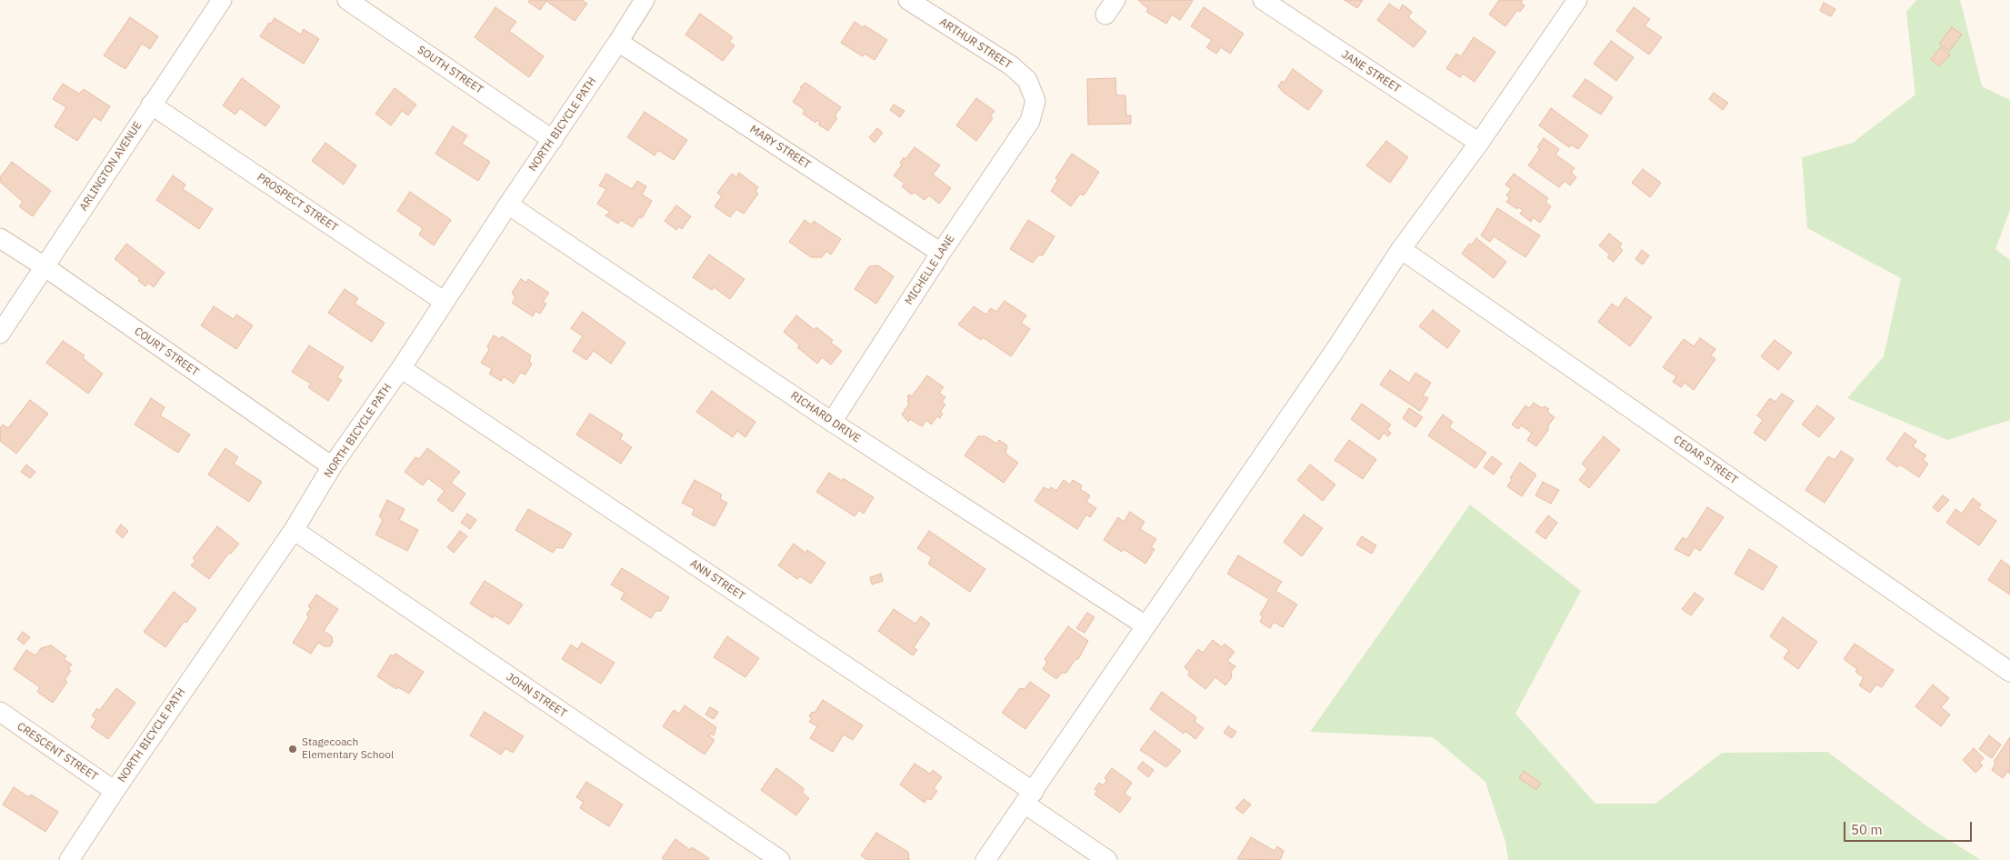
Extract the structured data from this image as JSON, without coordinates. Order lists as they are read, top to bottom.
{
  "streets": {
    "street": [
      "ARTHUR STREET",
      "SOUTH STREET",
      "JANE STREET",
      "NORTH BICYCLE PATH",
      "MARY STREET",
      "ARLINGTON AVENUE",
      "PROSPECT STREET",
      "MICHELLE LANE",
      "COURT STREET",
      "RICHARD DRIVE",
      "CEDAR STREET",
      "ANN STREET",
      "JOHN STREET",
      "CRESCENT STREET"
    ]
  },
  "crossings": [
    ["ARTHUR STREET", "MICHELLE LANE"],
    ["SOUTH STREET", "NORTH BICYCLE PATH"],
    ["NORTH BICYCLE PATH", "MARY STREET"],
    ["NORTH BICYCLE PATH", "PROSPECT STREET"],
    ["NORTH BICYCLE PATH", "COURT STREET"],
    ["NORTH BICYCLE PATH", "RICHARD DRIVE"],
    ["NORTH BICYCLE PATH", "ANN STREET"],
    ["NORTH BICYCLE PATH", "JOHN STREET"],
    ["NORTH BICYCLE PATH", "CRESCENT STREET"],
    ["MARY STREET", "MICHELLE LANE"],
    ["ARLINGTON AVENUE", "PROSPECT STREET"],
    ["ARLINGTON AVENUE", "COURT STREET"],
    ["MICHELLE LANE", "RICHARD DRIVE"]
  ],
  "places": ["Stagecoach Elementary School"],
  "scale_bar": "50 m"
}
